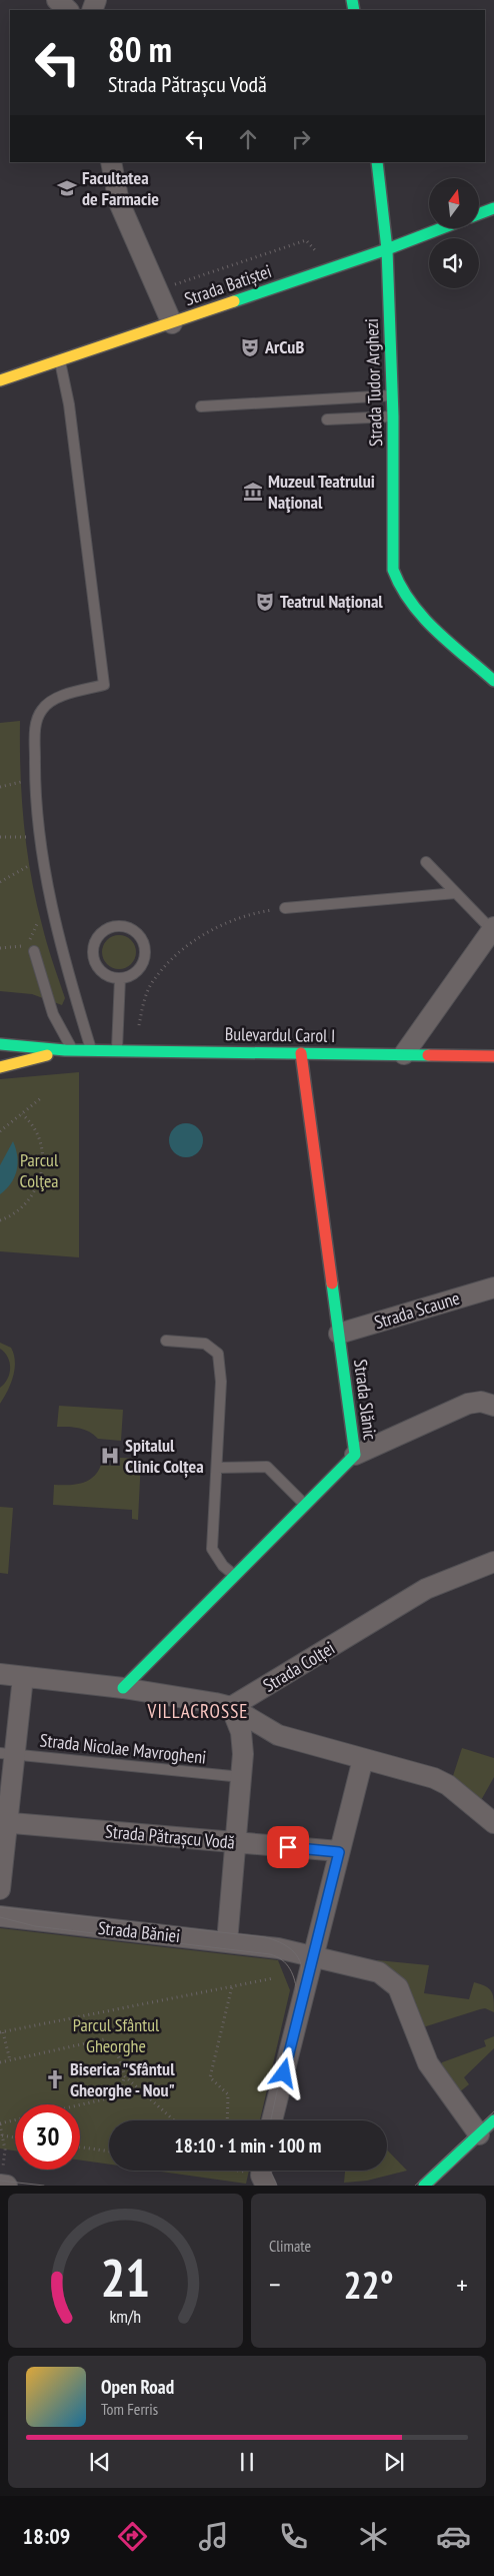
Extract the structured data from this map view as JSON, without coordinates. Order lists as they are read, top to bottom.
{
  "streets": {
    "street": [
      "Strada Batiștei",
      "Strada Tudor Arghezi",
      "Bulevardul Carol I",
      "Strada Scaune",
      "Strada Slănic",
      "Strada Colței",
      "Strada Pătrașcu Vodă",
      "Strada Băniei"
    ],
    "lane": ["Strada Nicolae Mavrogheni"]
  },
  "crossings": [
    ["Strada Batiștei", "Strada Tudor Arghezi"],
    ["Bulevardul Carol I", "Strada Slănic"],
    ["Strada Scaune", "Strada Slănic"]
  ],
  "districts": ["VILLACROSSE"],
  "parks": ["Parcul Colţea", "Parcul Sfântul Gheorghe"],
  "places": {
    "school or university": ["Facultatea de Farmacie"],
    "theatre": ["ArCuB", "Teatrul Național"],
    "museum": ["Muzeul Teatrului Naţional"],
    "hospital": ["Spitalul Clinic Colțea"],
    "church": ["Biserica \"Sfântul Gheorghe - Nou\""]
  },
  "north": "top",
  "page": {
    "turn": ["80 m", "Strada Pătrașcu Vodă"],
    "limit": "30",
    "trip": "18:10 · 1 min · 100 m",
    "tile": "Climate",
    "heat": ["−", "22°", "+"],
    "song": ["Open Road", "Tom Ferris"],
    "tabs": "18:09",
    "gauge": ["21", "km/h"]
  }
}
